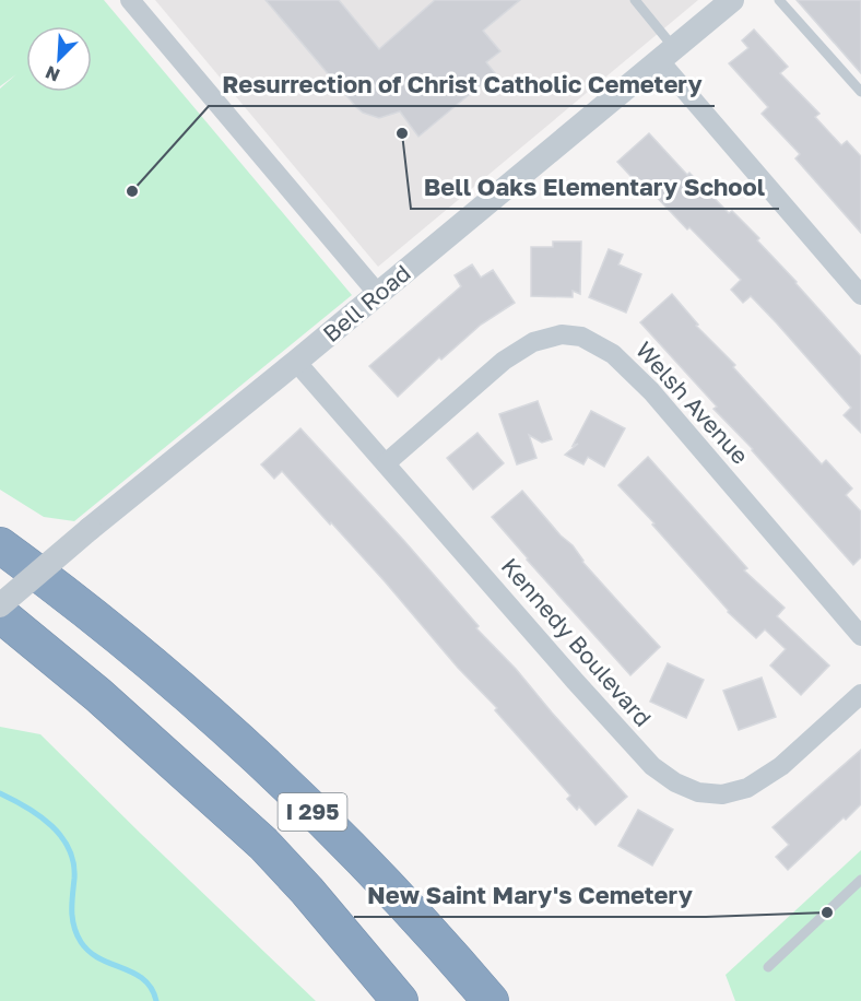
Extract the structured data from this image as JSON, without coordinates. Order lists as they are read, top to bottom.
{
  "streets": {
    "highway": ["I 295"],
    "street": ["Bell Road", "Welsh Avenue", "Kennedy Boulevard"]
  },
  "crossings": [
    ["Bell Road", "Kennedy Boulevard"],
    ["Welsh Avenue", "Kennedy Boulevard"]
  ],
  "places": ["Bell Oaks Elementary School", "Resurrection of Christ Catholic Cemetery", "New Saint Mary's Cemetery"],
  "north": "bottom left"
}
